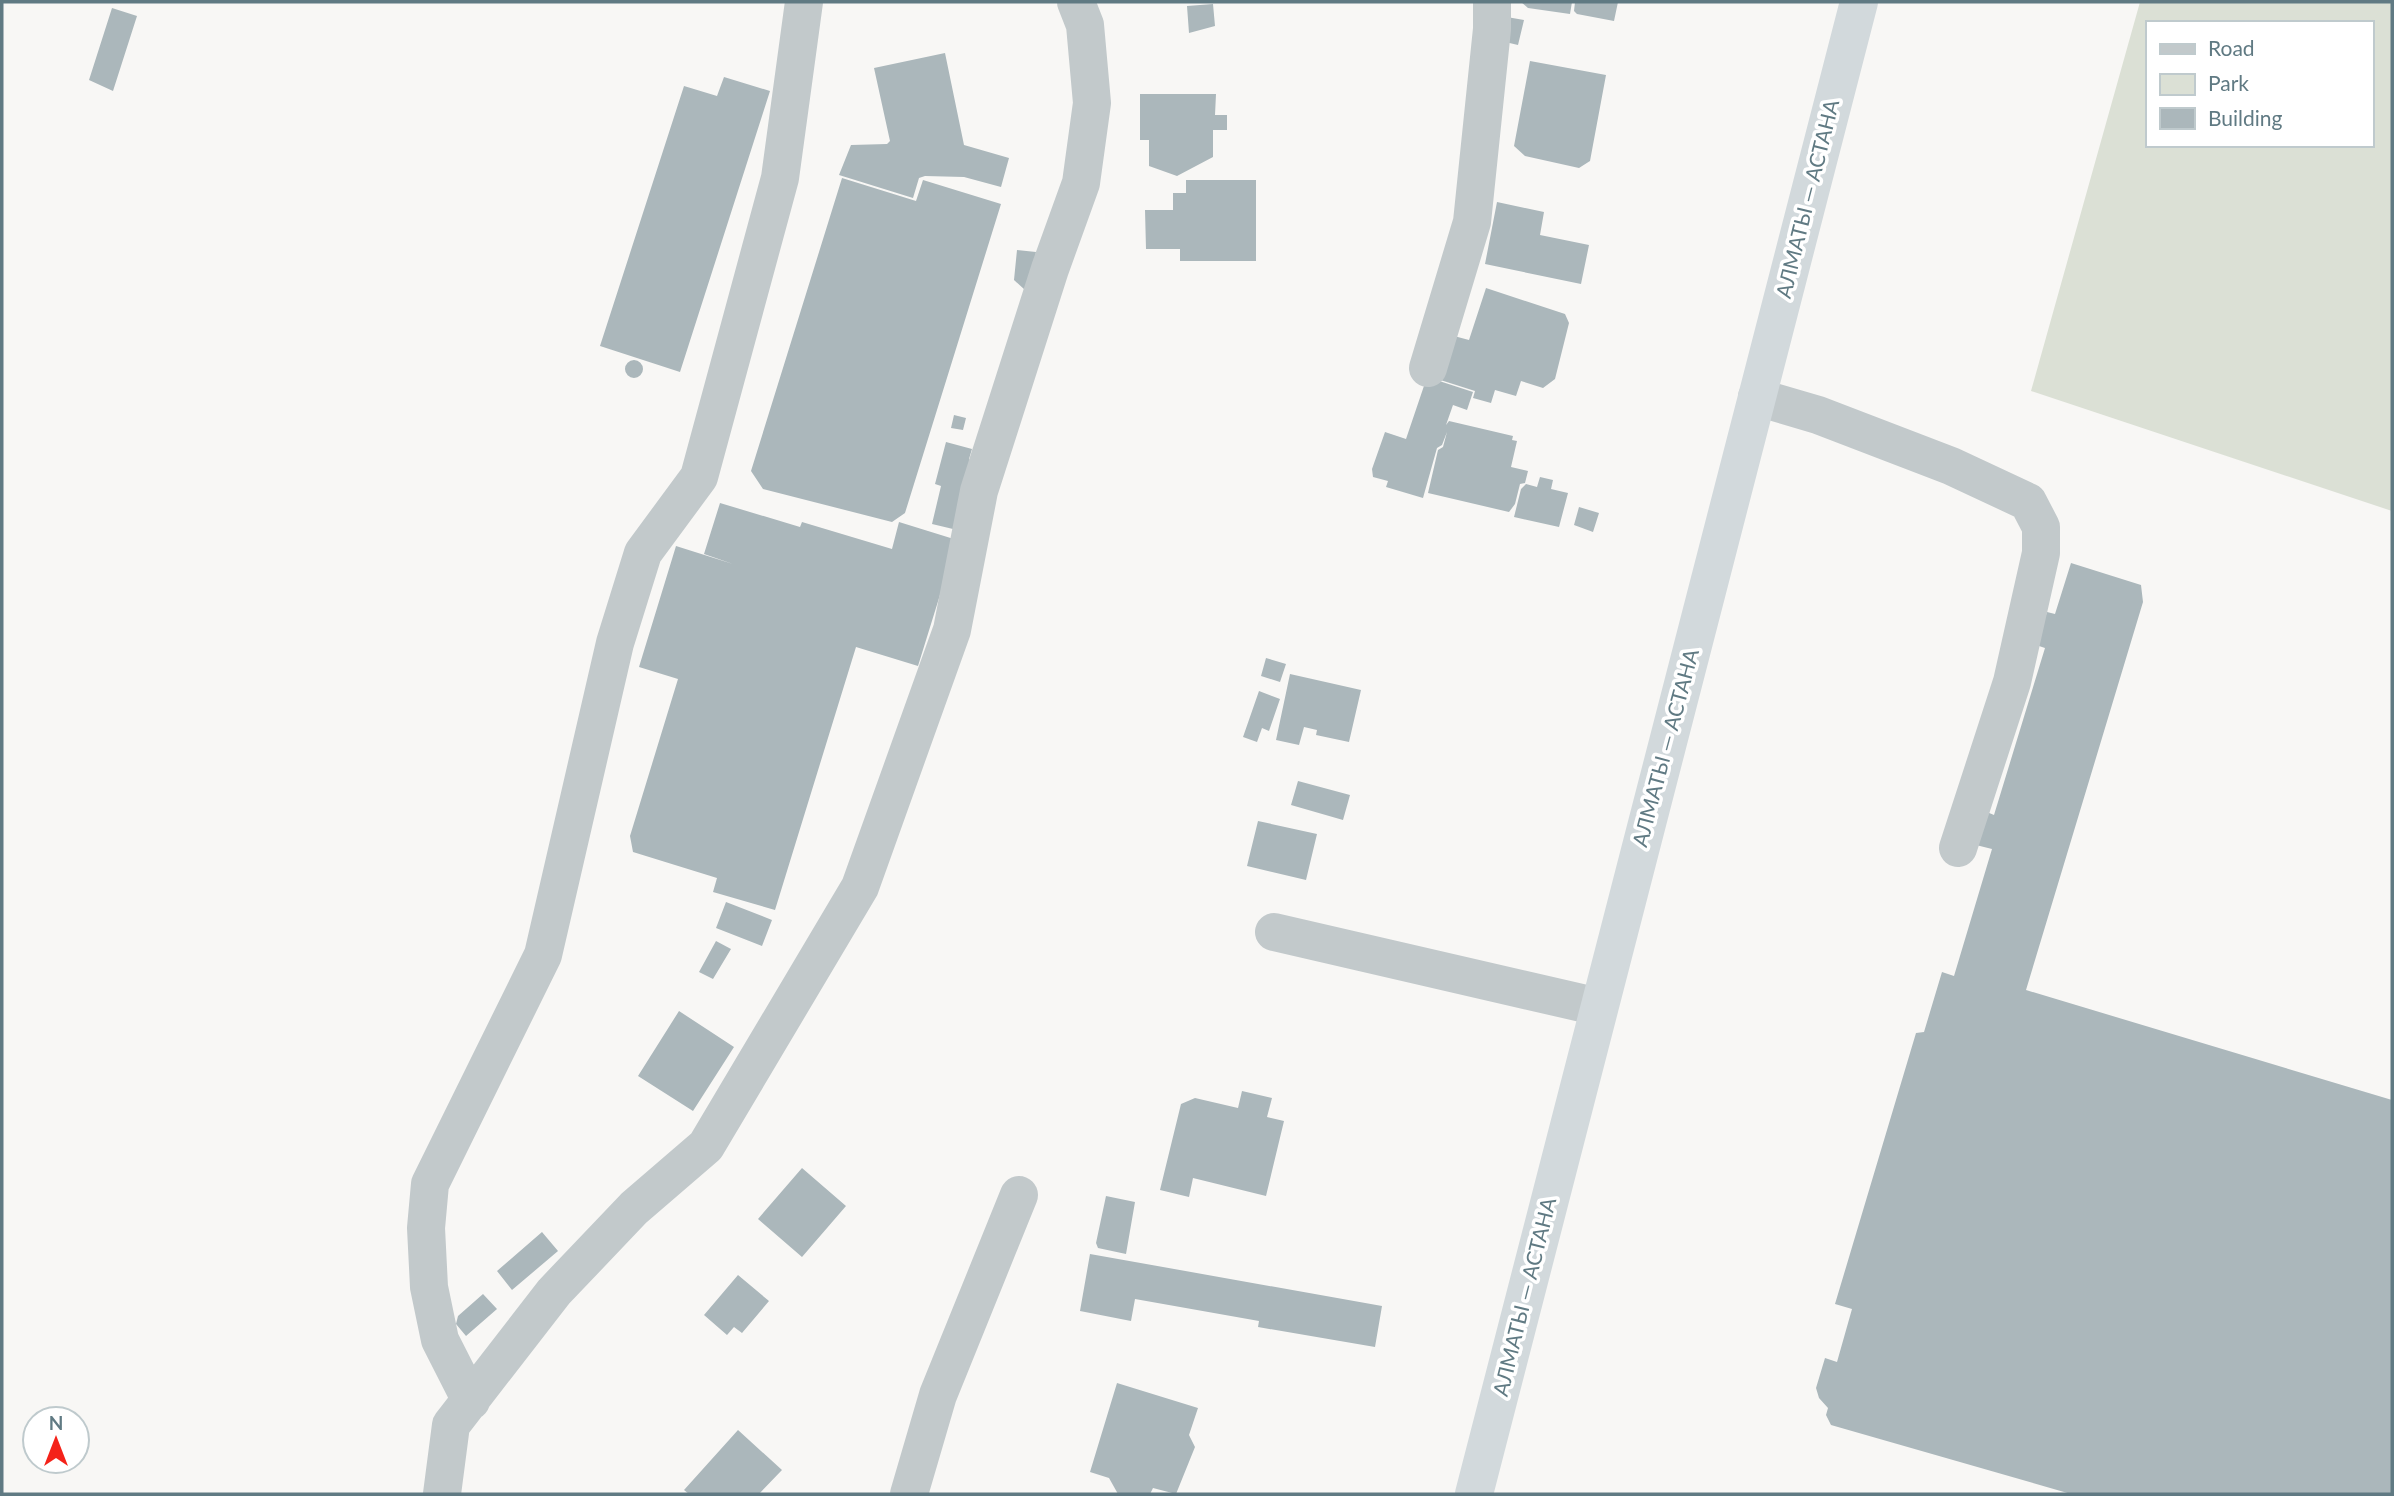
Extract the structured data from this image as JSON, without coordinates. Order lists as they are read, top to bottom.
{
  "streets": {
    "highway": ["АЛМАТЫ — АСТАНА"]
  },
  "legend": ["Road", "Park", "Building"],
  "north": "top"
}
